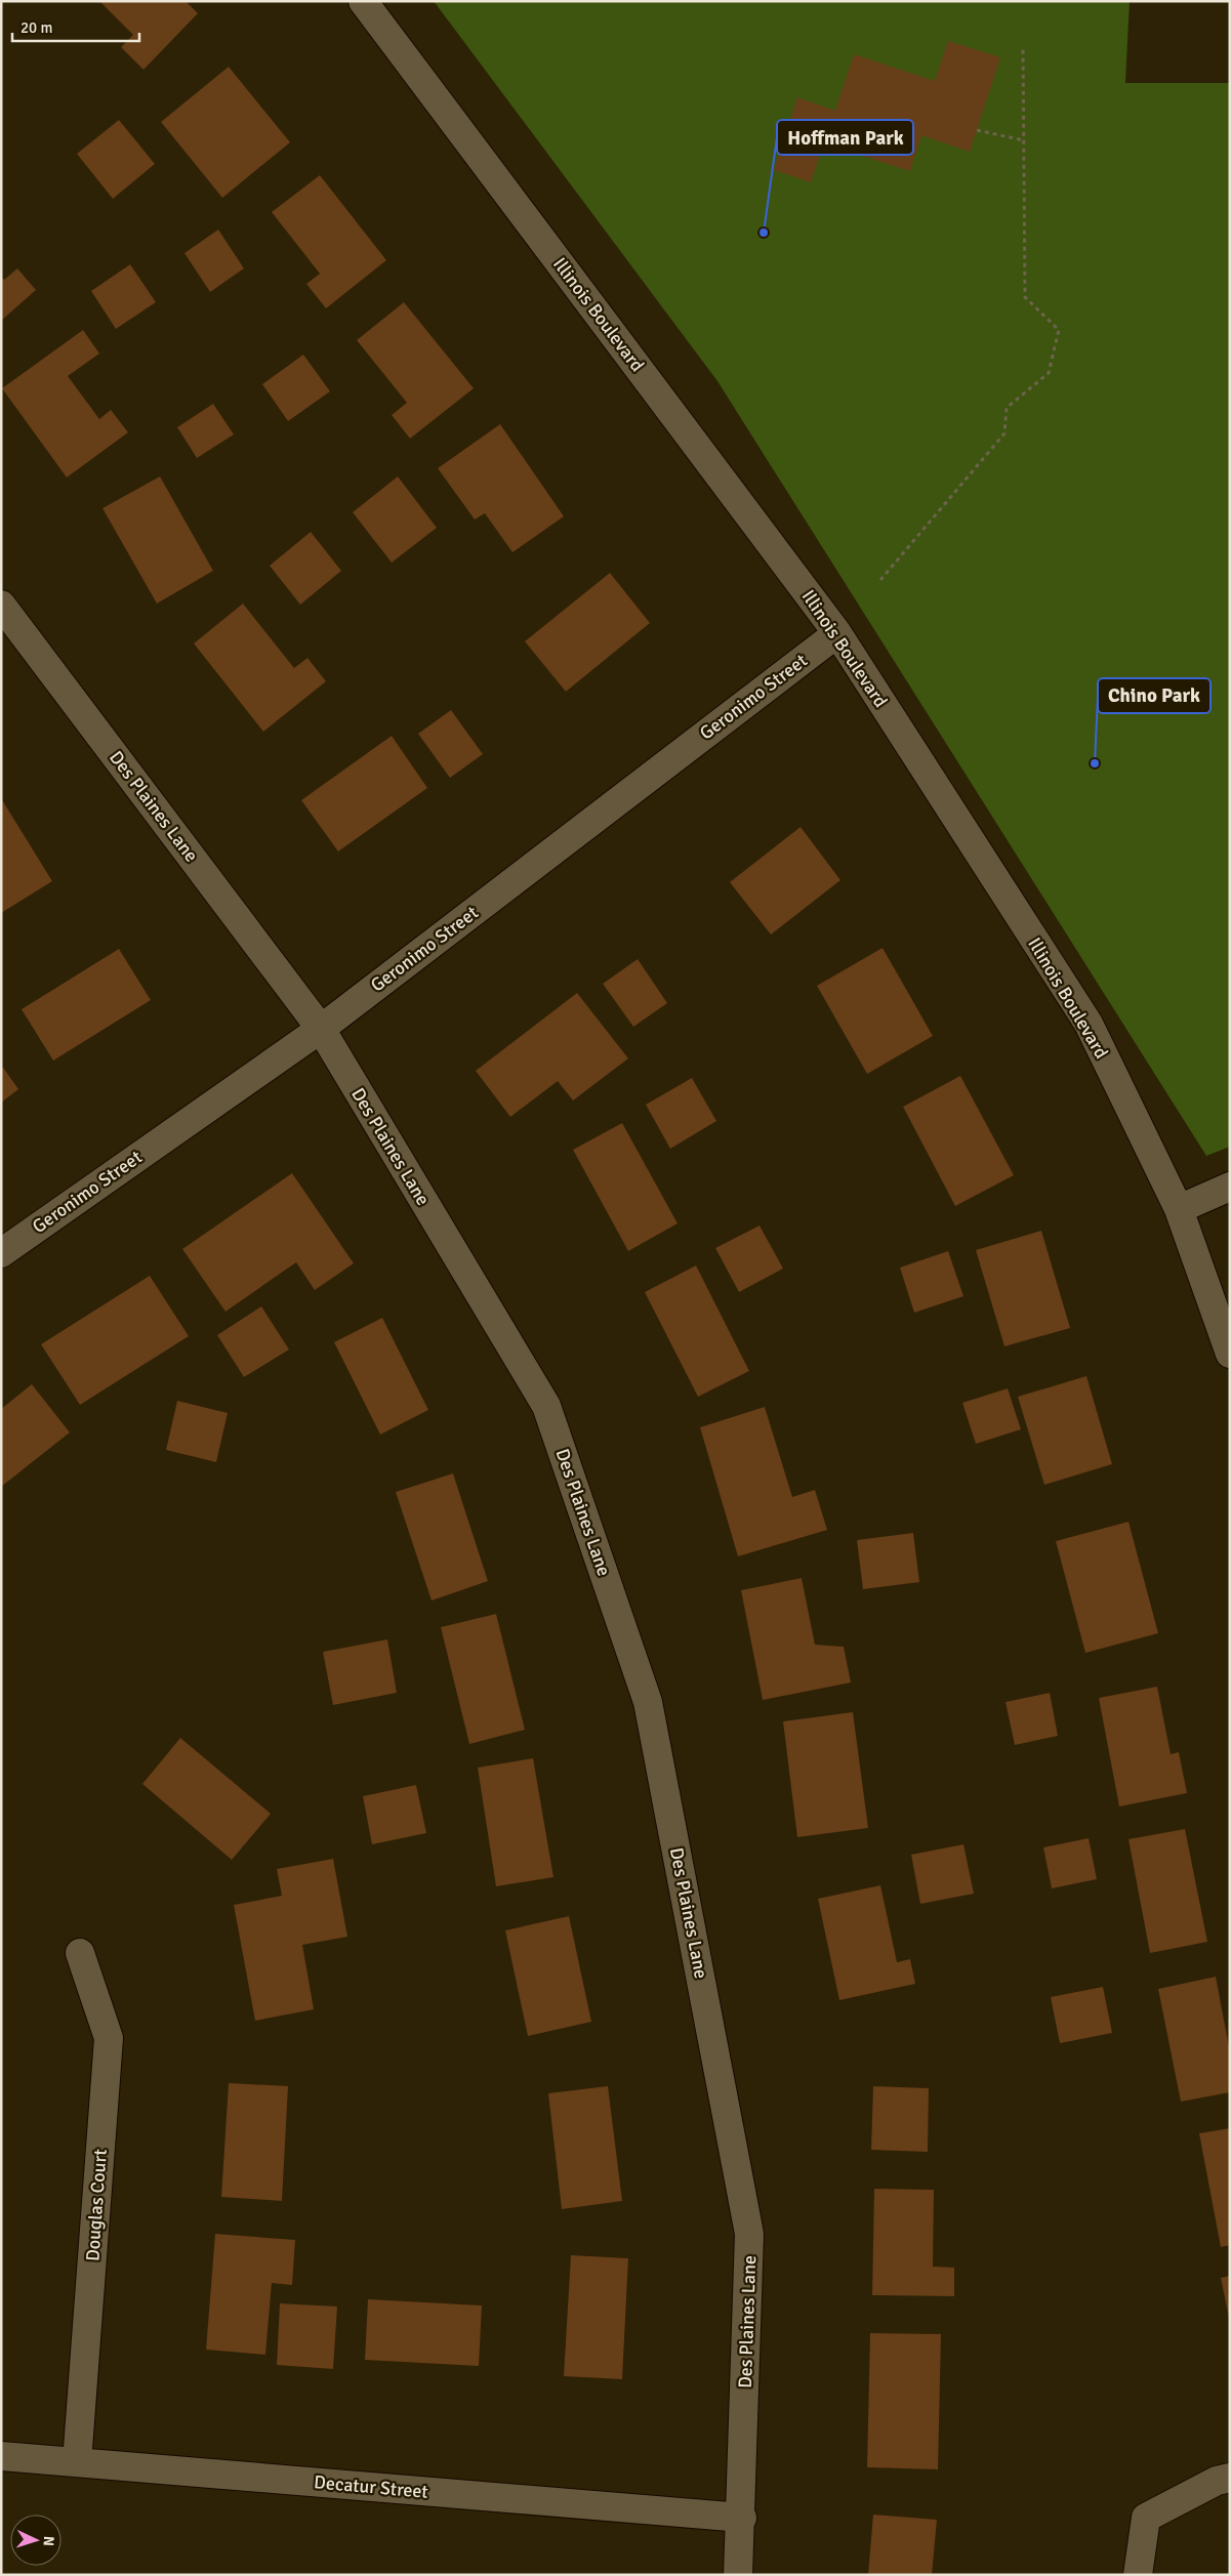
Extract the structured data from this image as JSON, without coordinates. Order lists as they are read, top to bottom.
{
  "streets": {
    "street": [
      "Illinois Boulevard",
      "Geronimo Street",
      "Des Plaines Lane",
      "Douglas Court",
      "Decatur Street"
    ]
  },
  "crossings": [
    ["Illinois Boulevard", "Geronimo Street"],
    ["Geronimo Street", "Des Plaines Lane"],
    ["Des Plaines Lane", "Decatur Street"],
    ["Douglas Court", "Decatur Street"]
  ],
  "places": ["Hoffman Park", "Chino Park"],
  "scale_bar": "20 m",
  "north": "right"
}
